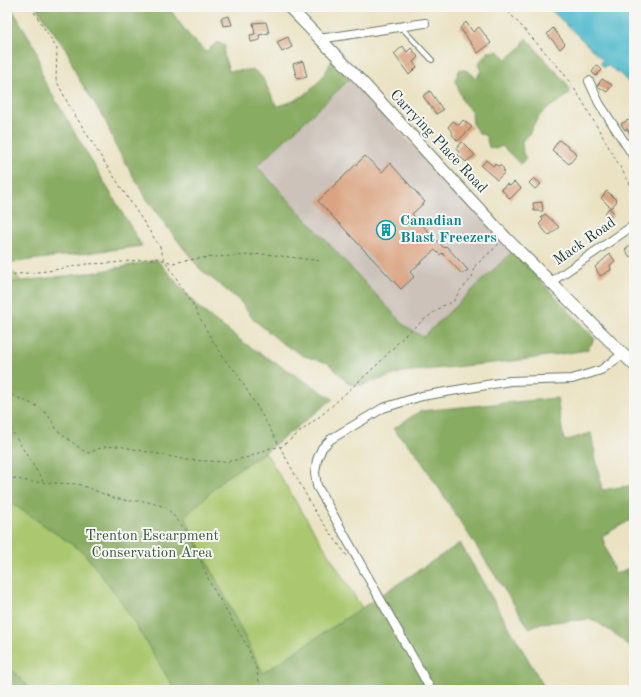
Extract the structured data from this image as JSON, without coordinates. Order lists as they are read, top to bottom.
{
  "streets": {
    "main road": ["Carrying Place Road"],
    "street": ["Mack Road"]
  },
  "crossings": [
    ["Carrying Place Road", "Mack Road"]
  ],
  "parks": ["Trenton Escarpment Conservation Area"],
  "places": {
    "building": ["Canadian Blast Freezers"]
  }
}
